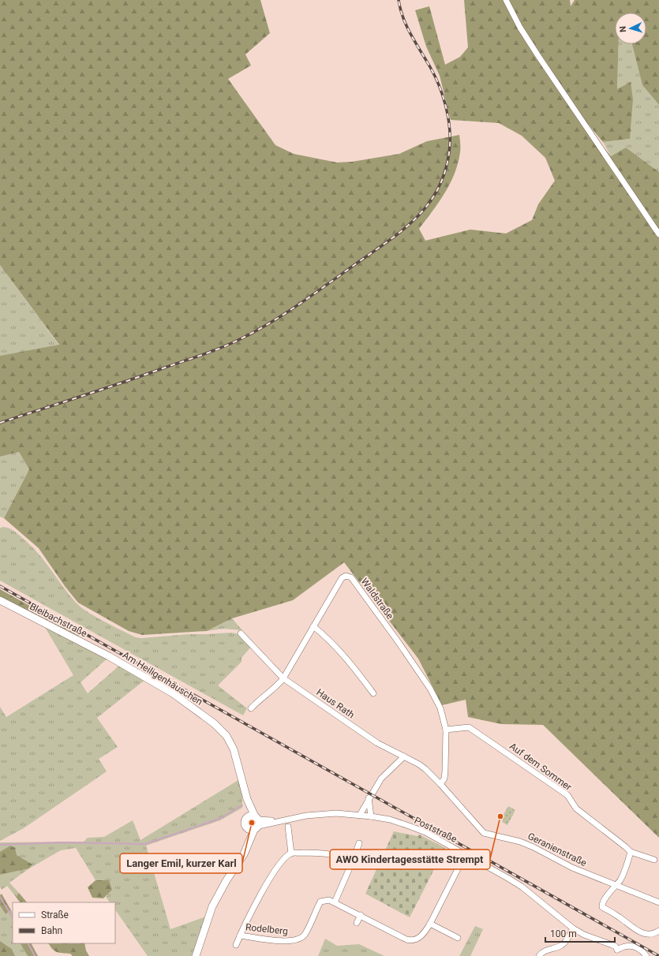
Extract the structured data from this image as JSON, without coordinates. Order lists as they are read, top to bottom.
{
  "streets": {
    "main road": ["Bleibachstraße", "Am Heiligenhäuschen"],
    "street": [
      "Waldstraße",
      "Haus Rath",
      "Auf dem Sommer",
      "Poststraße",
      "Geranienstraße",
      "Rodelberg"
    ]
  },
  "crossings": [
    ["Waldstraße", "Haus Rath"],
    ["Waldstraße", "Auf dem Sommer"],
    ["Waldstraße", "Geranienstraße"],
    ["Bleibachstraße", "Am Heiligenhäuschen"],
    ["Am Heiligenhäuschen", "Poststraße"],
    ["Haus Rath", "Geranienstraße"],
    ["Poststraße", "Rodelberg"]
  ],
  "places": ["AWO Kindertagesstätte Strempt", "Langer Emil, kurzer Karl"],
  "legend": ["Straße", "Bahn"],
  "scale_bar": "100 m",
  "north": "left"
}
